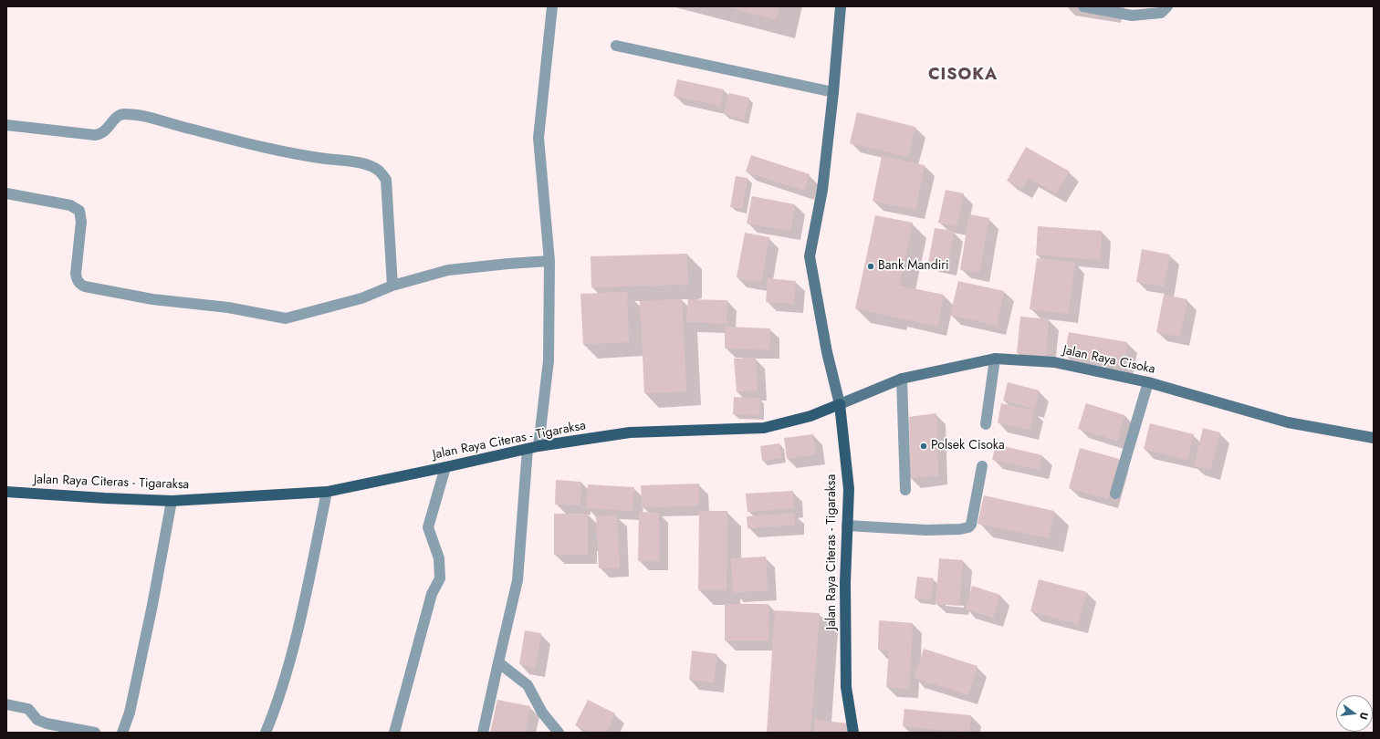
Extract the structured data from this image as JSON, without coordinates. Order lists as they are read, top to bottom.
{
  "streets": {
    "main road": ["Jalan Raya Citeras - Tigaraksa"],
    "street": ["Jalan Raya Cisoka"]
  },
  "crossings": [
    ["Jalan Raya Cisoka", "Jalan Raya Citeras - Tigaraksa"]
  ],
  "districts": ["CISOKA"],
  "places": ["Bank Mandiri", "Polsek Cisoka"],
  "north": "right"
}
